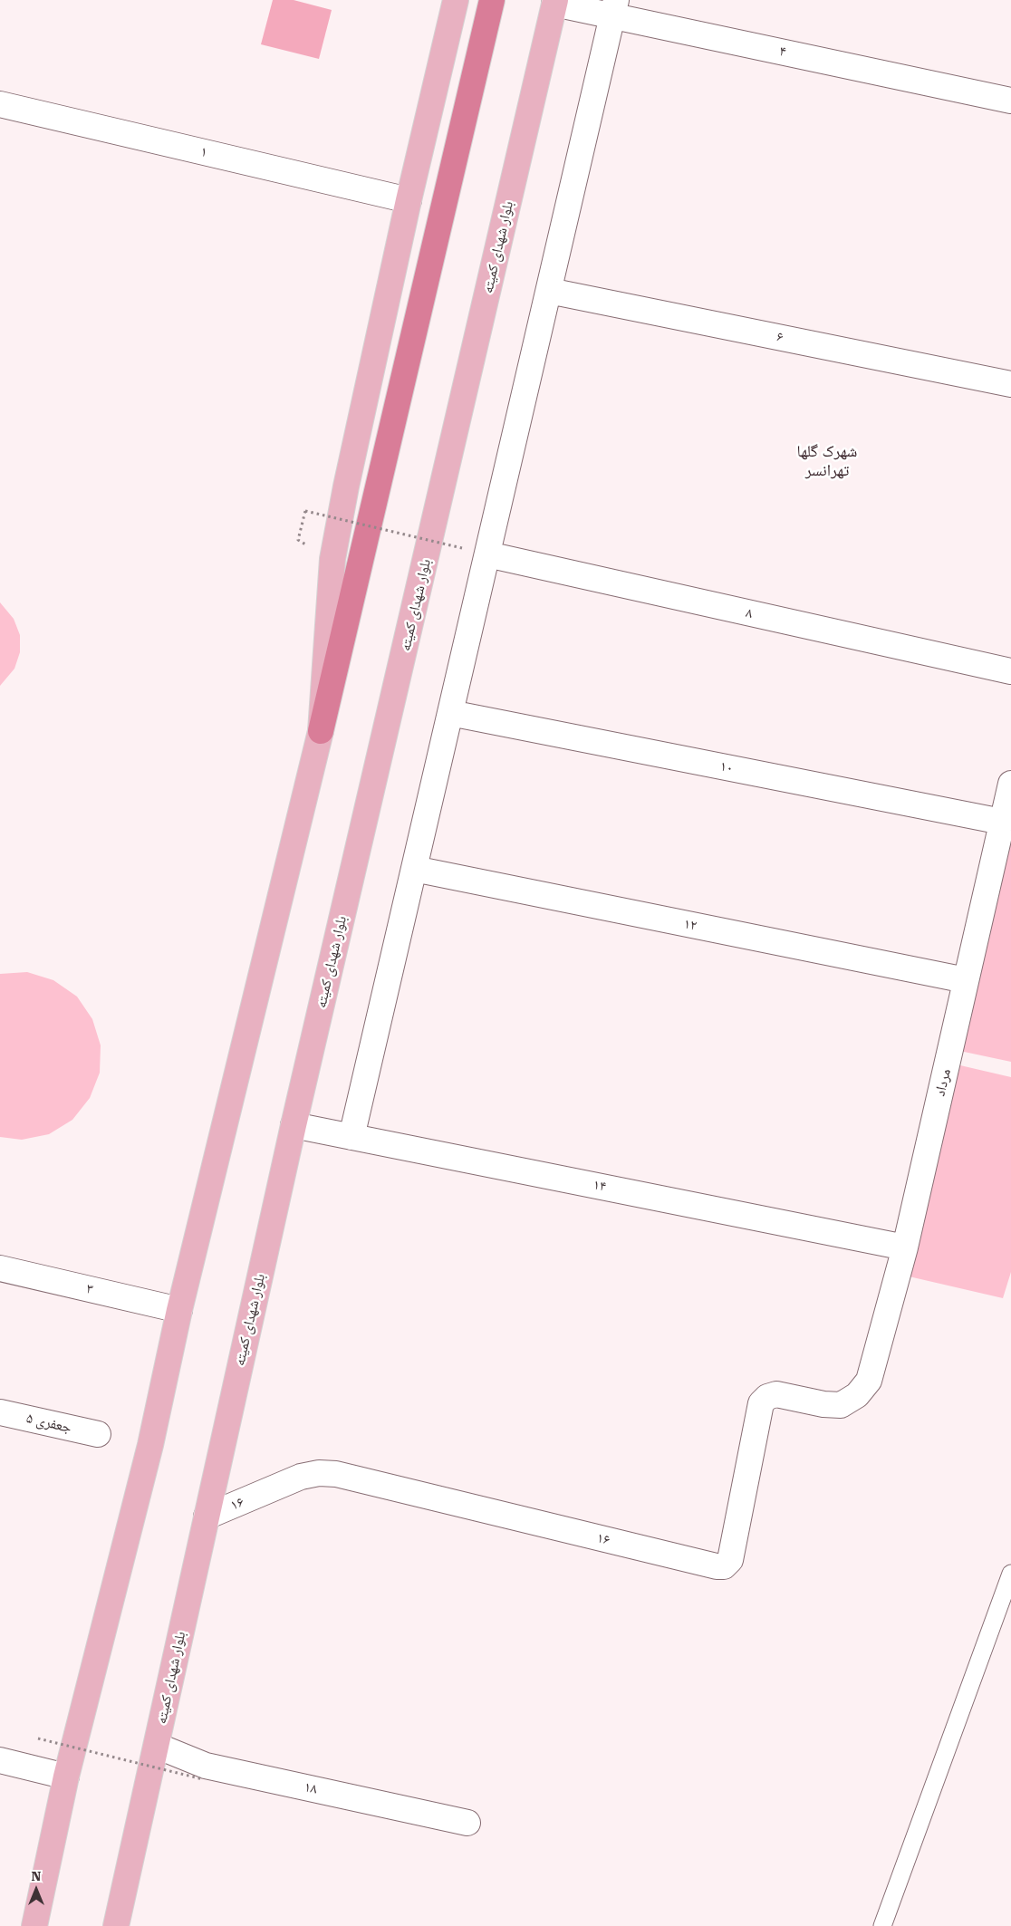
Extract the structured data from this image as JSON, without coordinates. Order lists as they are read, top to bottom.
{
  "streets": {
    "main road": ["بلوار شهدای کمیته"],
    "street": [
      "۴",
      "۱",
      "۶",
      "۸",
      "۱۰",
      "۱۲",
      "مرداد",
      "۱۴",
      "۳",
      "جعفری ۵",
      "۱۶",
      "۱۸"
    ]
  },
  "crossings": [
    ["۴", "بلوار شهدای کمیته"],
    ["بلوار شهدای کمیته", "۱۴"],
    ["بلوار شهدای کمیته", "۱۶"],
    ["بلوار شهدای کمیته", "۱۸"],
    ["۱۰", "مرداد"],
    ["۱۲", "مرداد"],
    ["مرداد", "۱۴"],
    ["مرداد", "۱۶"]
  ],
  "districts": ["شهرک گلها تهرانسر"],
  "north": "top"
}
